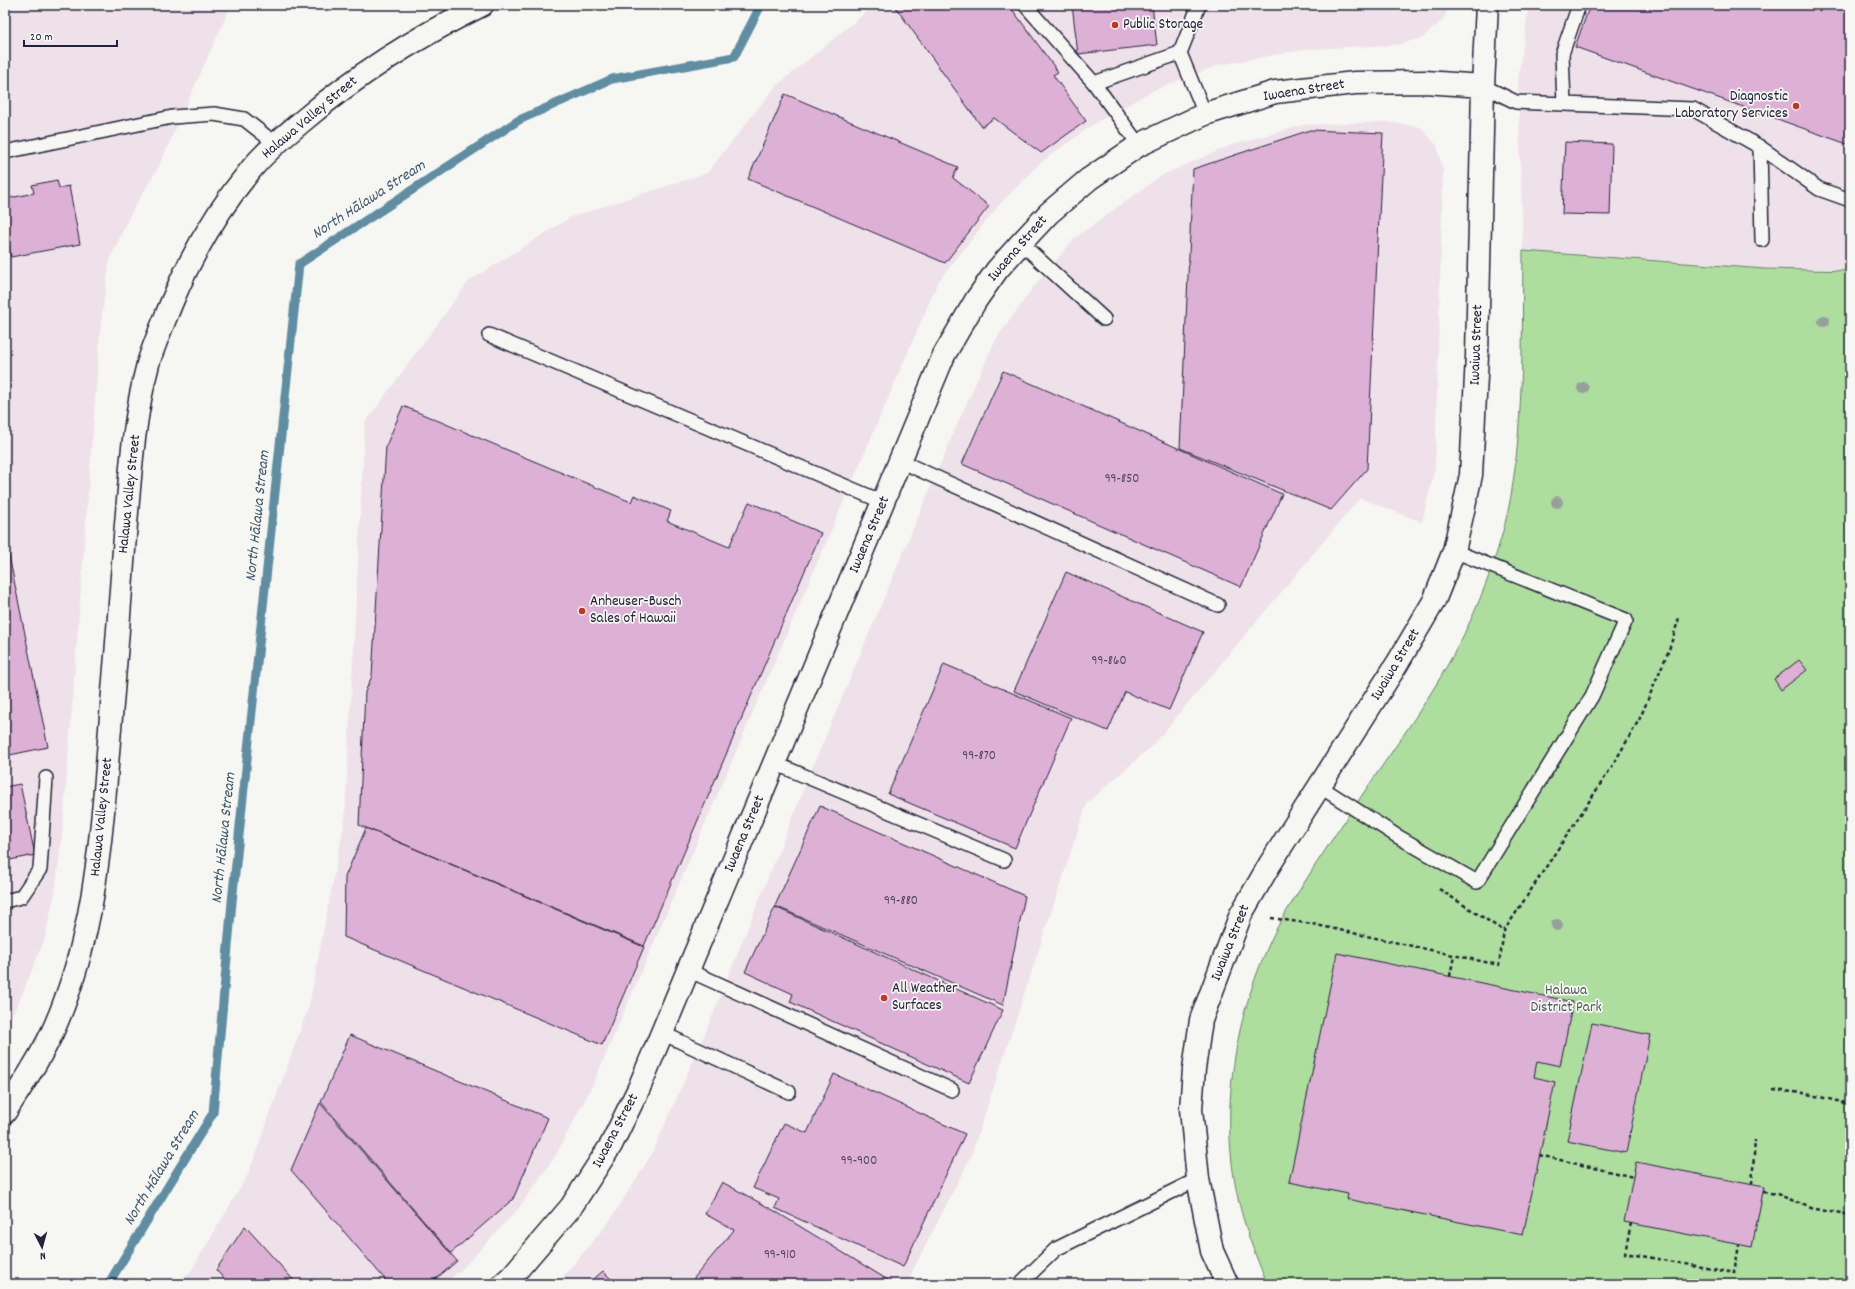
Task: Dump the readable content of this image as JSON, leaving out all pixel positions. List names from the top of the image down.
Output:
{
  "streets": {
    "street": ["Iwaena Street", "Halawa Valley Street", "Iwaiwa Street"]
  },
  "crossings": [
    ["Iwaena Street", "Iwaiwa Street"]
  ],
  "water": ["North Hālawa Stream"],
  "parks": ["Halawa District Park"],
  "places": [
    "Public Storage",
    "Diagnostic Laboratory Services",
    "Anheuser-Busch Sales of Hawaii",
    "All Weather Surfaces"
  ],
  "house_numbers": [
    "99-850",
    "99-860",
    "99-870",
    "99-880",
    "99-900",
    "99-910"
  ],
  "scale_bar": "20 m",
  "north": "bottom"
}
